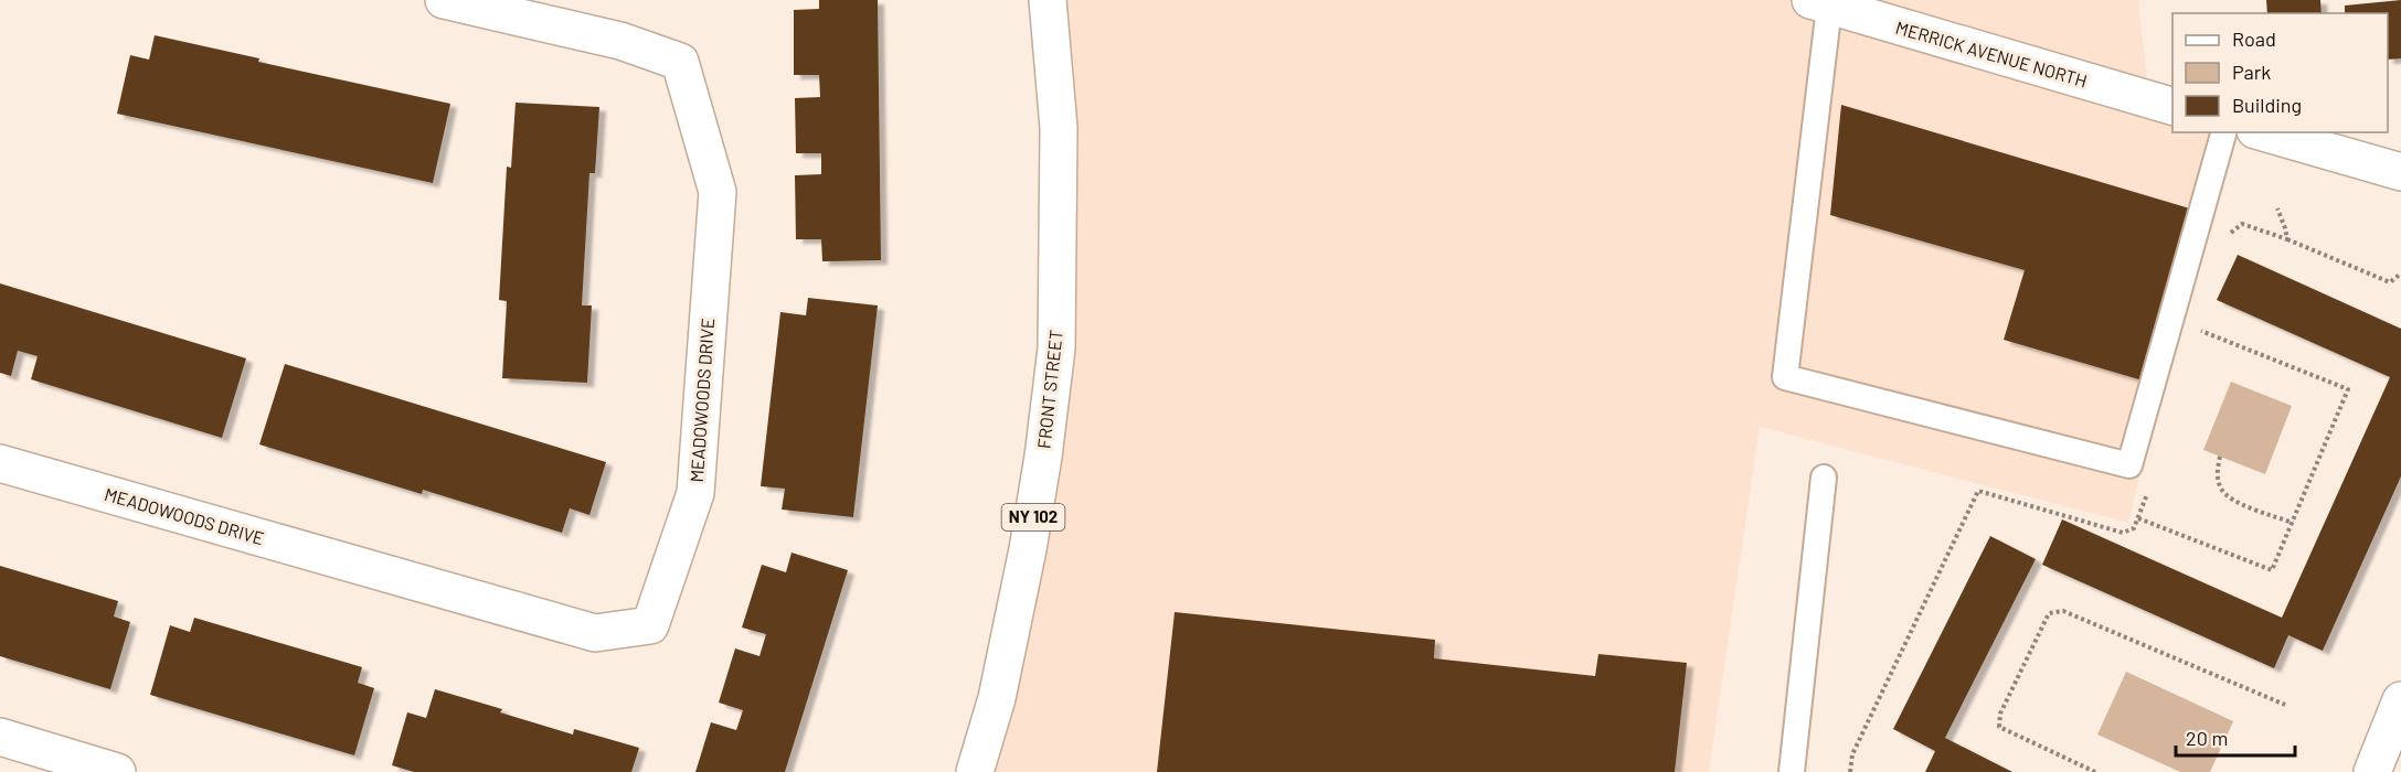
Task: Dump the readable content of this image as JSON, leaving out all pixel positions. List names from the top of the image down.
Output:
{
  "streets": {
    "street": [
      "MERRICK AVENUE NORTH",
      "FRONT STREET",
      "MEADOWOODS DRIVE",
      "NY 102"
    ]
  },
  "legend": ["Road", "Park", "Building"],
  "scale_bar": "20 m"
}
